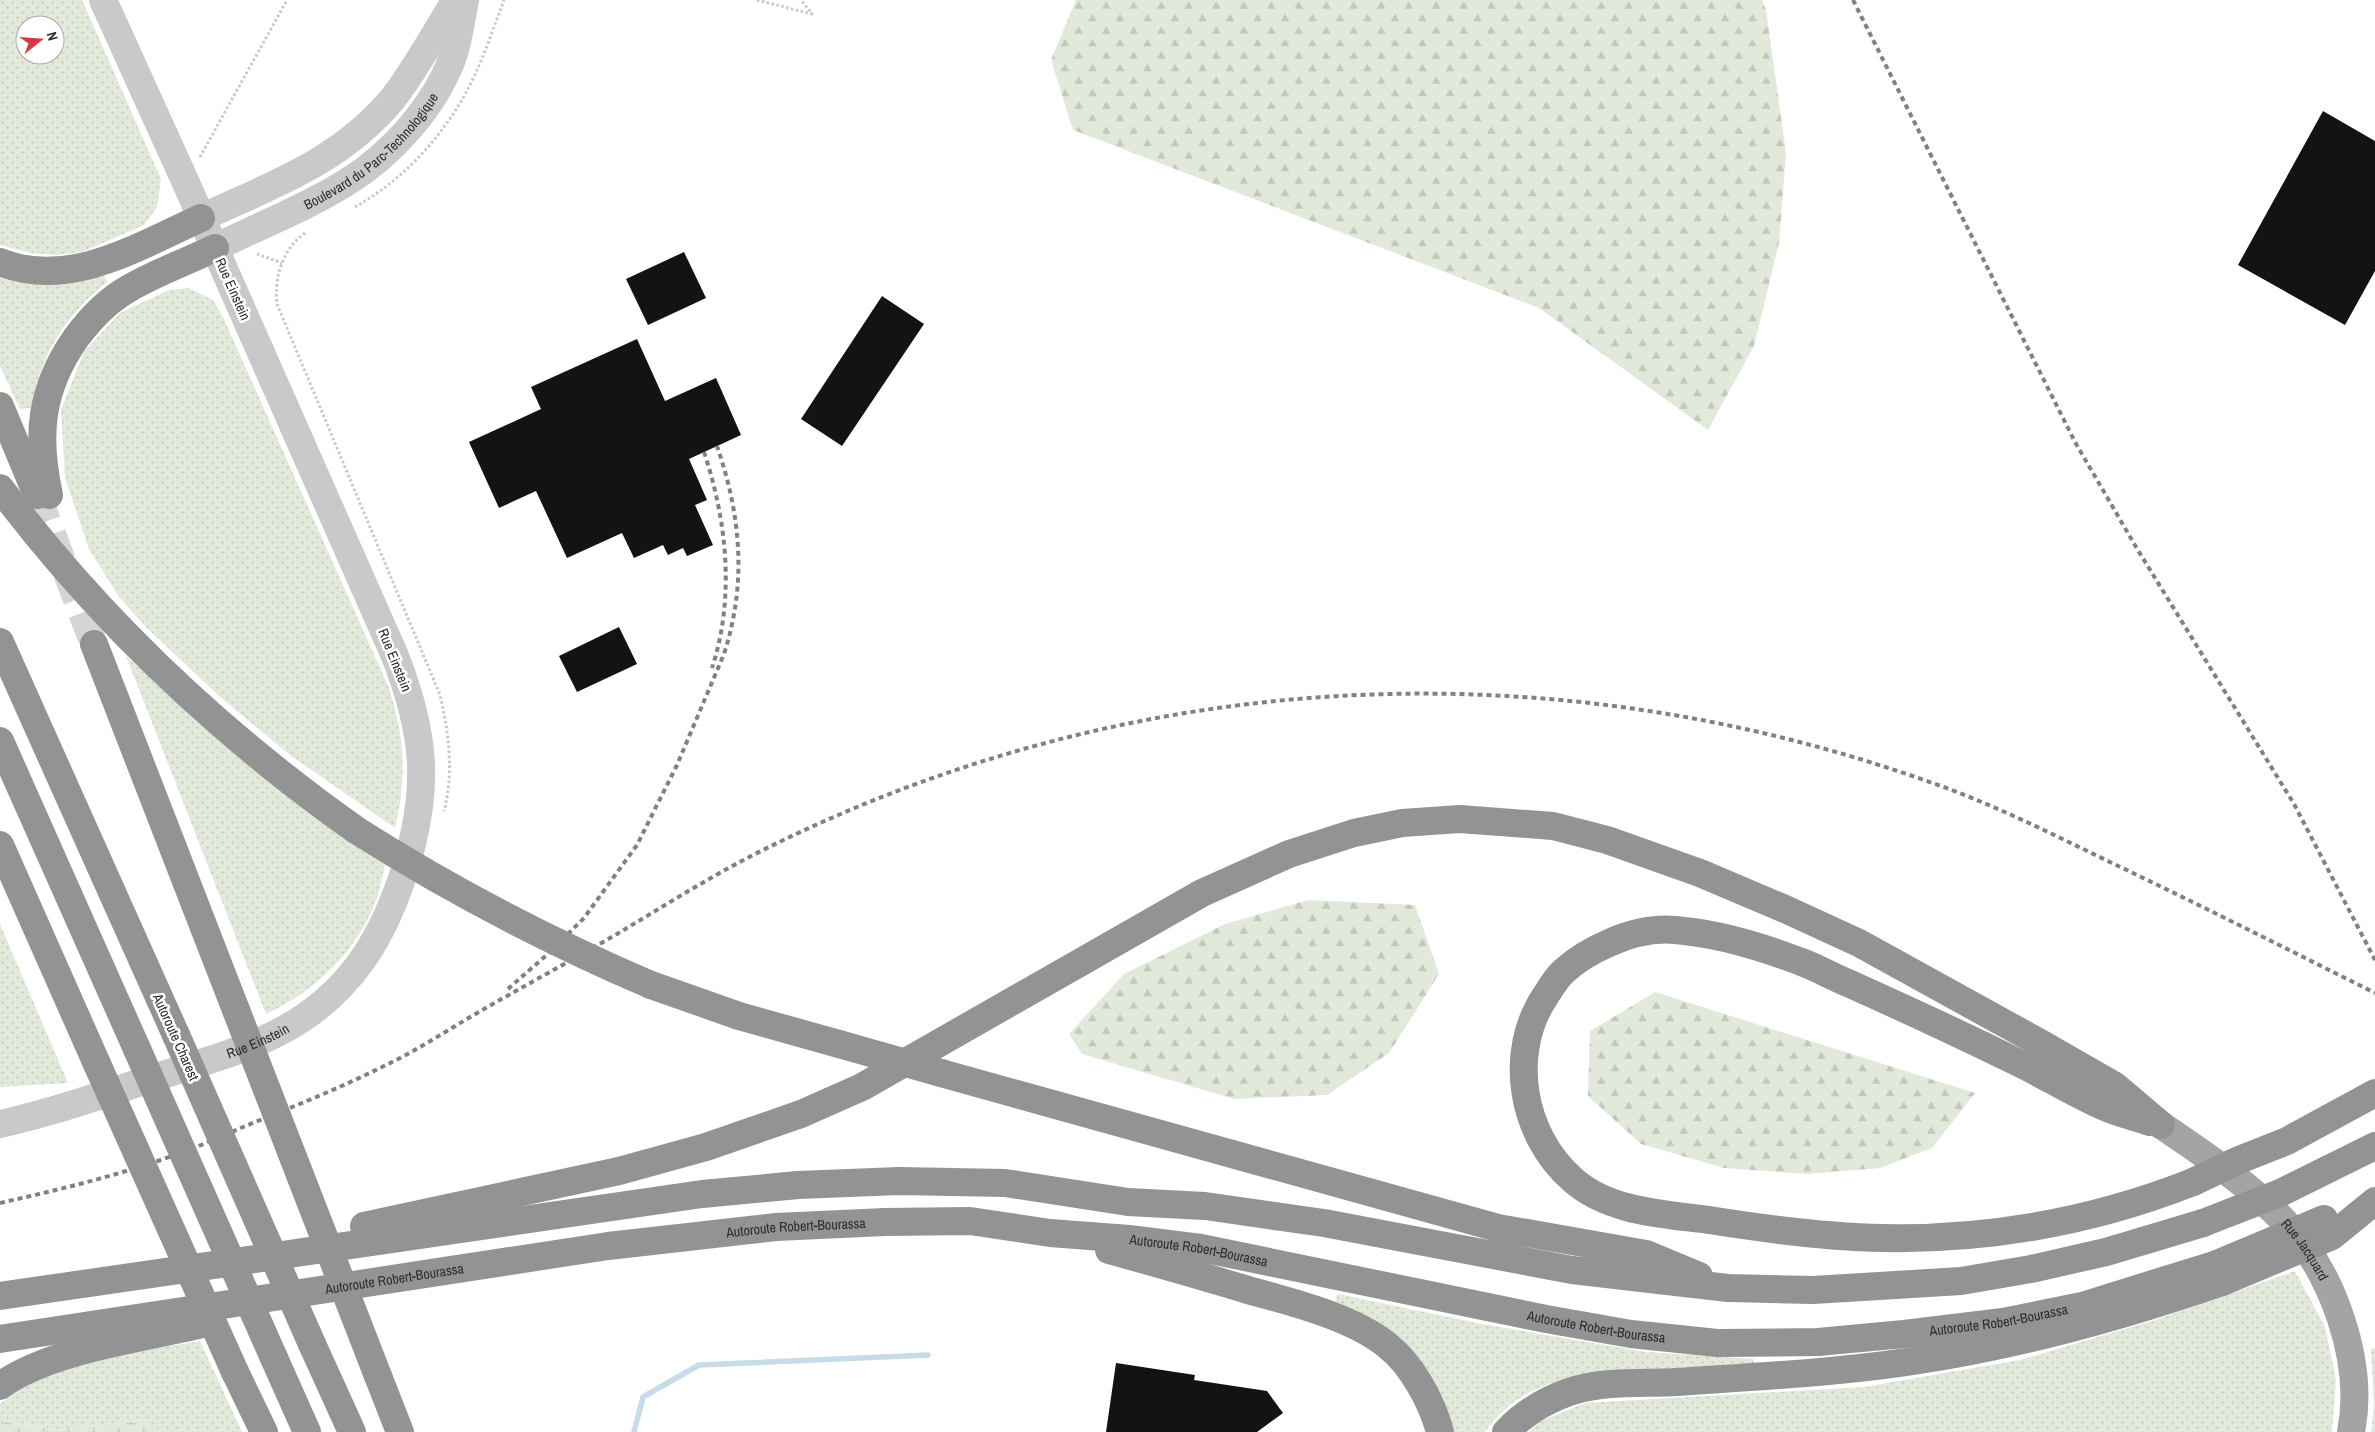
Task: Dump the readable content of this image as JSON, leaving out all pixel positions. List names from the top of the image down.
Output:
{
  "streets": {
    "highway": ["Autoroute Charest", "Autoroute Robert-Bourassa"],
    "main road": ["Rue Jacquard"],
    "street": ["Boulevard du Parc-Technologique", "Rue Einstein"]
  },
  "crossings": [
    ["Boulevard du Parc-Technologique", "Rue Einstein"]
  ],
  "north": "right"
}
